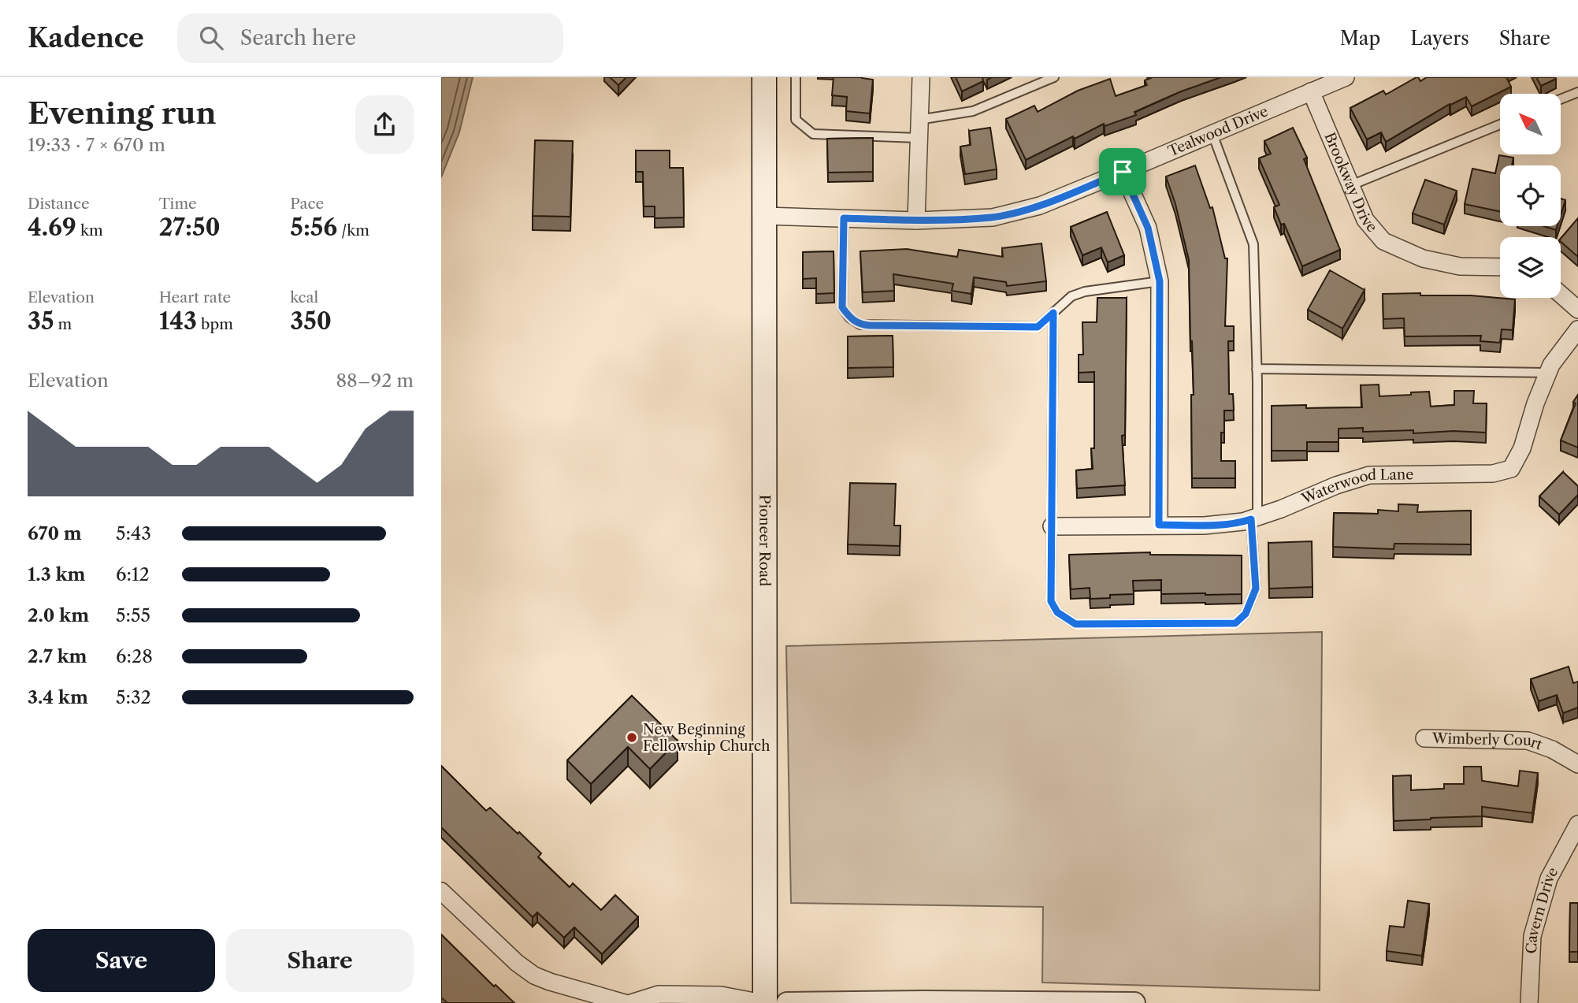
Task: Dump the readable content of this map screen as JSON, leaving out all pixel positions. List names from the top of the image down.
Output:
{
  "streets": {
    "main road": ["Pioneer Road"],
    "street": [
      "Tealwood Drive",
      "Brookway Drive",
      "Waterwood Lane",
      "Wimberly Court",
      "Cavern Drive"
    ]
  },
  "crossings": [
    ["Tealwood Drive", "Brookway Drive"],
    ["Tealwood Drive", "Pioneer Road"]
  ],
  "places": ["New Beginning Fellowship Church"],
  "north": "top left",
  "page": {
    "header": "Kadence",
    "search": "Search here",
    "nav": ["Map", "Layers", "Share"],
    "heading": ["Evening run", "19:33 · 7 × 670 m"],
    "stats": [
      ["Distance", "4.69 km"],
      ["Time", "27:50"],
      ["Pace", "5:56 /km"],
      ["Elevation", "35 m"],
      ["Heart rate", "143 bpm"],
      ["kcal", "350"]
    ],
    "chart": ["Elevation", "88–92 m"],
    "list": [
      {
        "name": "670 m",
        "note": "5:43"
      },
      {
        "name": "1.3 km",
        "note": "6:12"
      },
      {
        "name": "2.0 km",
        "note": "5:55"
      },
      {
        "name": "2.7 km",
        "note": "6:28"
      },
      {
        "name": "3.4 km",
        "note": "5:32"
      }
    ],
    "buttons": ["Save", "Share"]
  }
}
